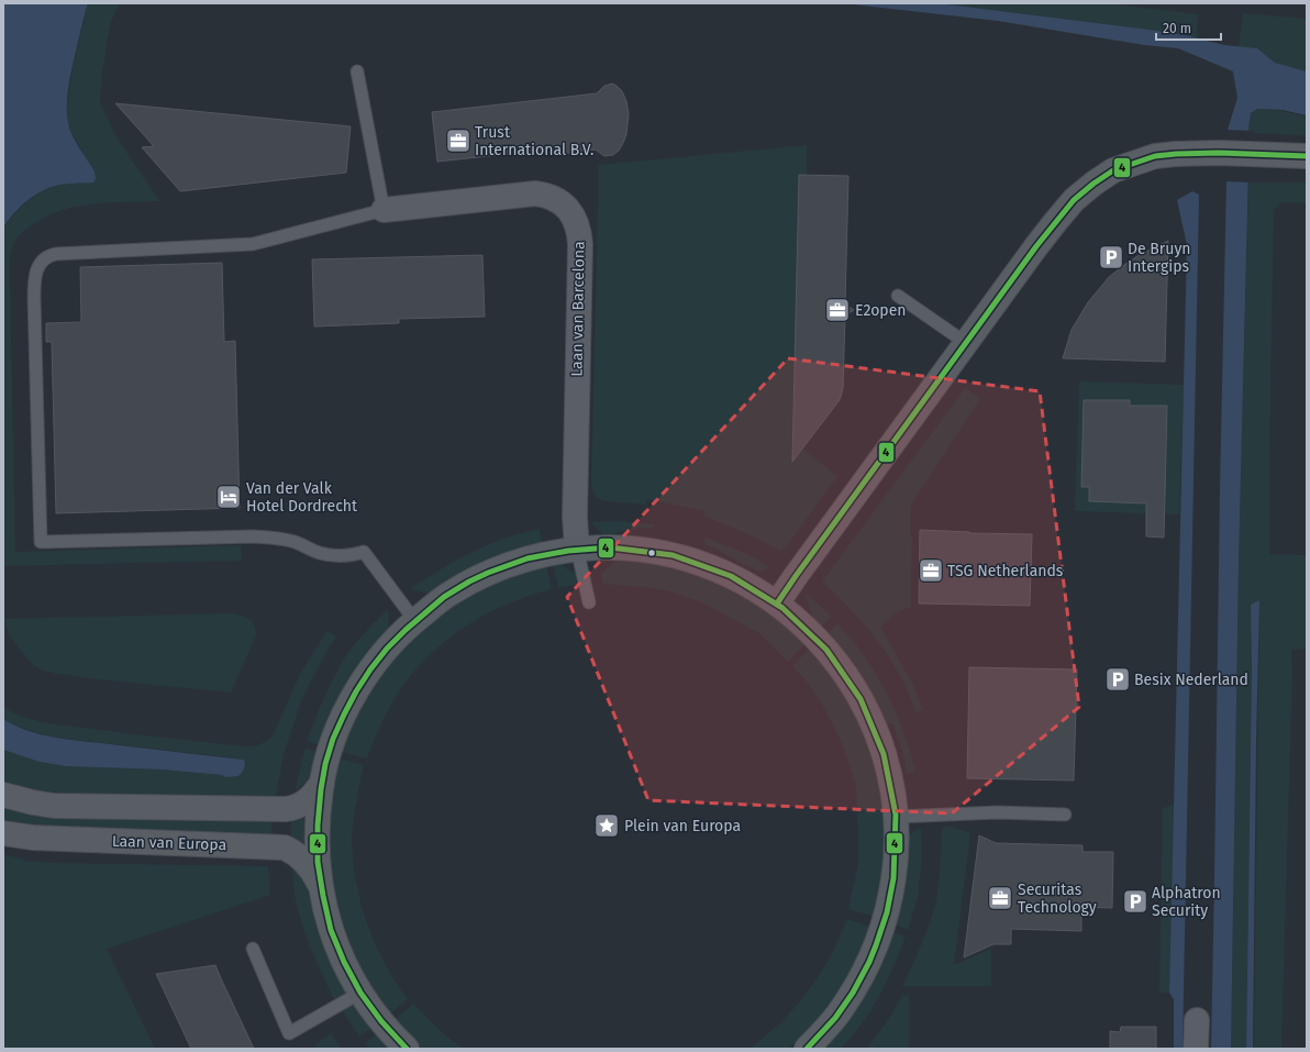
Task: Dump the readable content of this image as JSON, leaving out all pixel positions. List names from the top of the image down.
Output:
{
  "streets": {
    "street": ["Laan van Barcelona", "Laan van Europa"]
  },
  "crossings": [
    ["Laan van Barcelona", "Laan van Europa"]
  ],
  "places": {
    "office": [
      "Trust International B.V.",
      "E2open",
      "TSG Netherlands",
      "Securitas Technology"
    ],
    "parking": ["De Bruyn Intergips", "Besix Nederland", "Alphatron Security"],
    "hotel": ["Van der Valk Hotel Dordrecht"],
    "place": ["Plein van Europa"]
  },
  "lines": ["transit line 4"],
  "scale_bar": "20 m"
}
